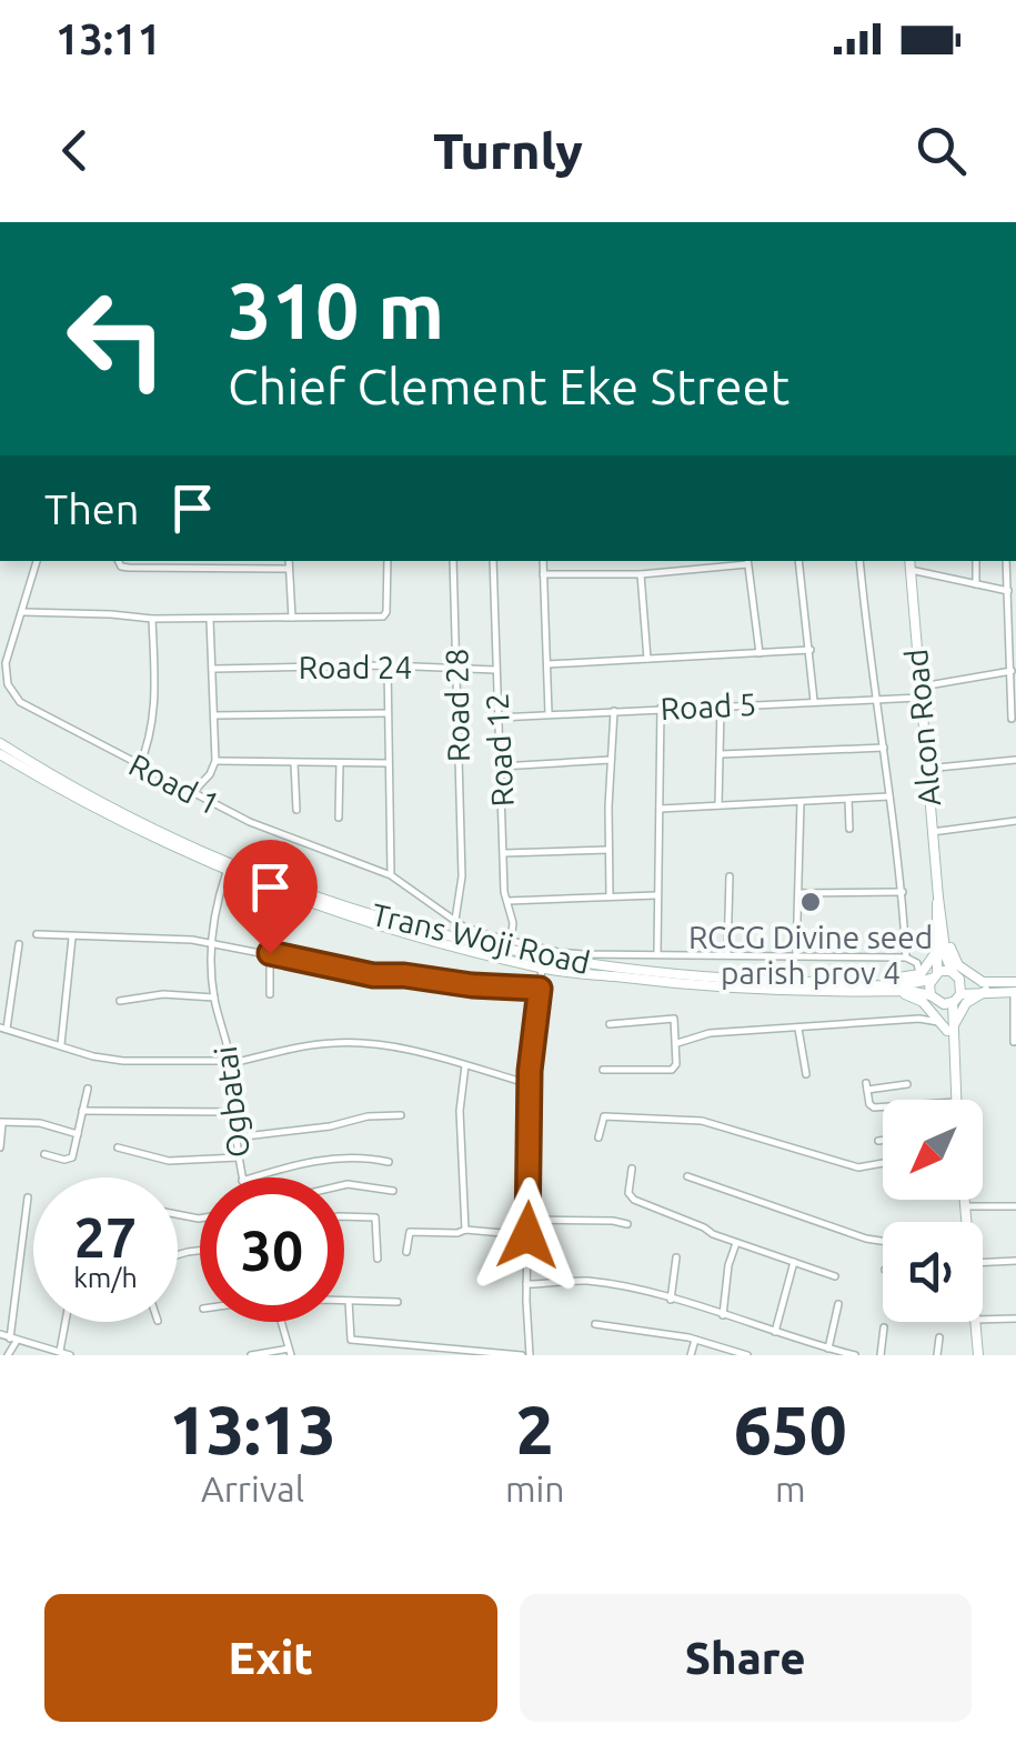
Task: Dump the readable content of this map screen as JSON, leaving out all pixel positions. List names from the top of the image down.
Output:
{
  "streets": {
    "main road": ["Alcon Road", "Trans Woji Road"],
    "street": [
      "Road 24",
      "Road 28",
      "Road 5",
      "Road 12",
      "Road 1",
      "Ogbatai"
    ]
  },
  "crossings": [
    ["Road 24", "Road 28"],
    ["Road 24", "Road 12"],
    ["Road 28", "Road 1"],
    ["Road 5", "Alcon Road"],
    ["Road 5", "Road 12"],
    ["Road 12", "Road 1"],
    ["Trans Woji Road", "Ogbatai"]
  ],
  "places": ["RCCG Divine seed parish prov 4"],
  "north": "bottom left",
  "page": {
    "status": "13:11",
    "header": "Turnly",
    "turn": ["310 m", "Chief Clement Eke Street"],
    "then": "Then",
    "speed": "27 km/h",
    "limit": "30",
    "eta": [
      "13:13",
      "Arrival",
      "2",
      "min",
      "650",
      "m"
    ],
    "buttons": ["Exit", "Share"]
  }
}
